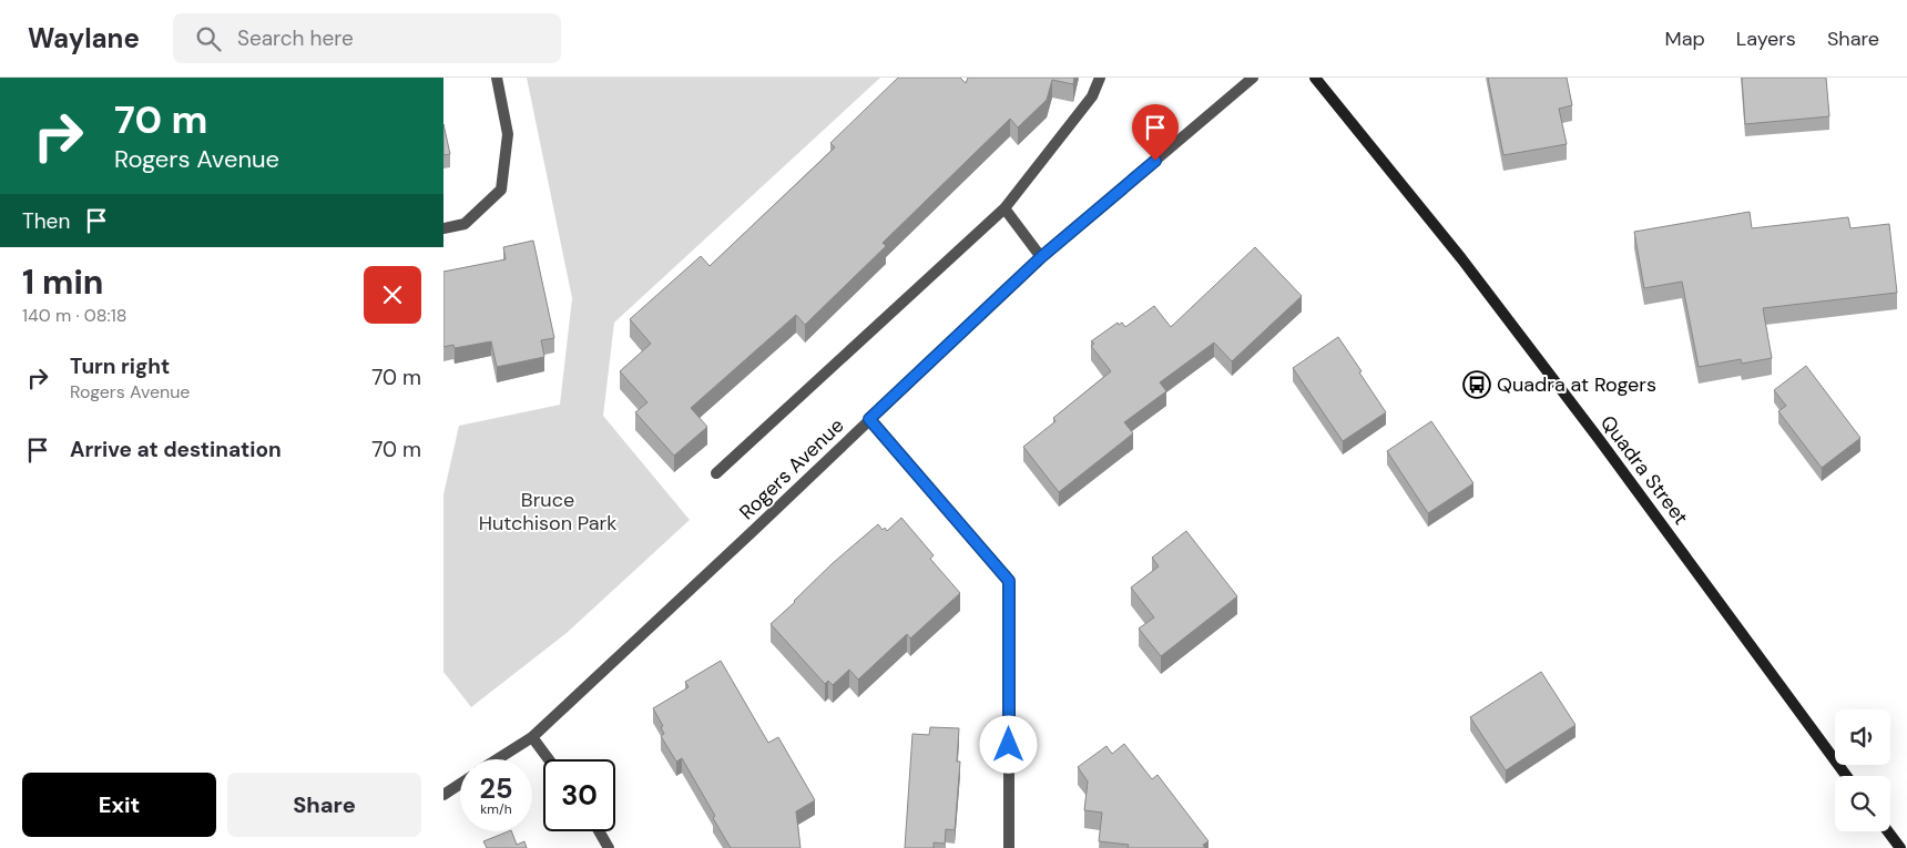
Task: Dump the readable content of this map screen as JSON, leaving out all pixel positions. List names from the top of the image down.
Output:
{
  "streets": {
    "main road": ["Quadra Street"],
    "street": ["Rogers Avenue"]
  },
  "parks": ["Bruce Hutchison Park"],
  "places": {
    "bus stop": ["Quadra at Rogers"]
  },
  "page": {
    "header": "Waylane",
    "search": "Search here",
    "nav": ["Map", "Layers", "Share"],
    "turn": ["70 m", "Rogers Avenue"],
    "then": "Then",
    "heading": ["1 min", "140 m · 08:18"],
    "list": [
      {
        "name": "Turn right",
        "note": "Rogers Avenue",
        "value": "70 m"
      },
      {
        "name": "Arrive at destination",
        "value": "70 m"
      }
    ],
    "speed": "25 km/h",
    "limit": "30",
    "buttons": ["Exit", "Share"]
  }
}
